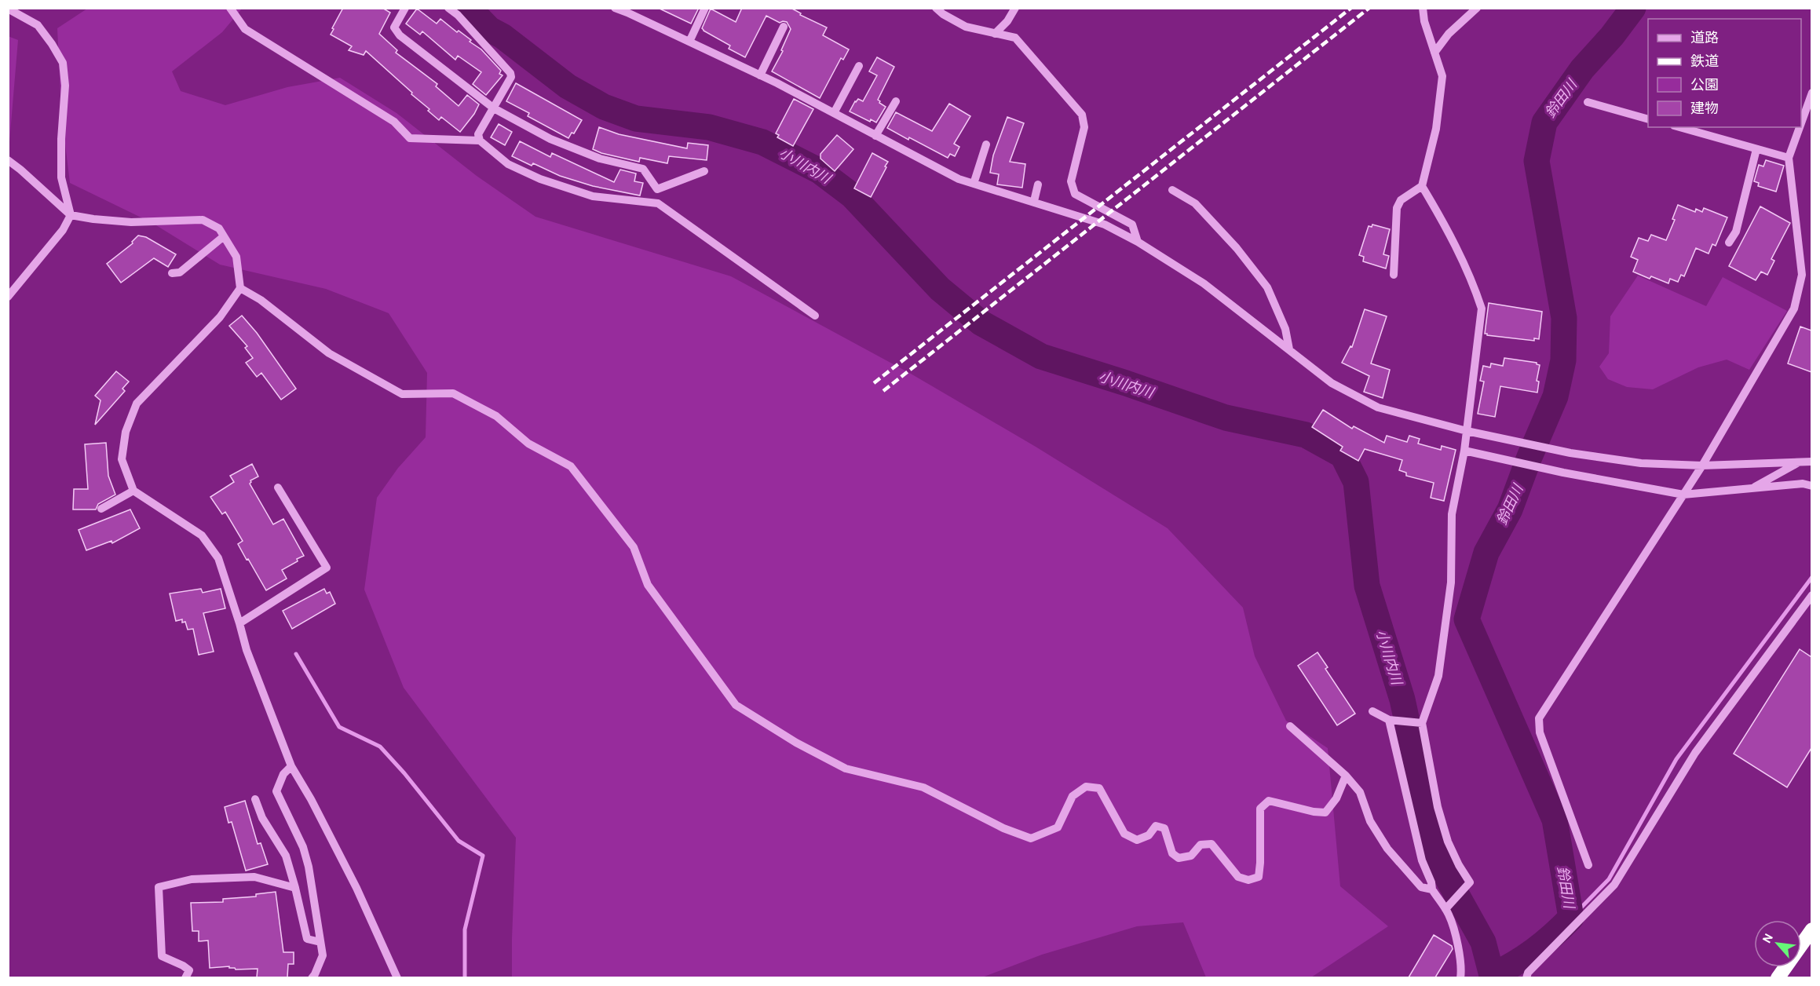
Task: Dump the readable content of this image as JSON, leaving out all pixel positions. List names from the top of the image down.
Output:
{
  "water": ["鈴田川", "小川内川"],
  "legend": [
    "道路",
    "鉄道",
    "公園",
    "建物"
  ],
  "north": "top left"
}
